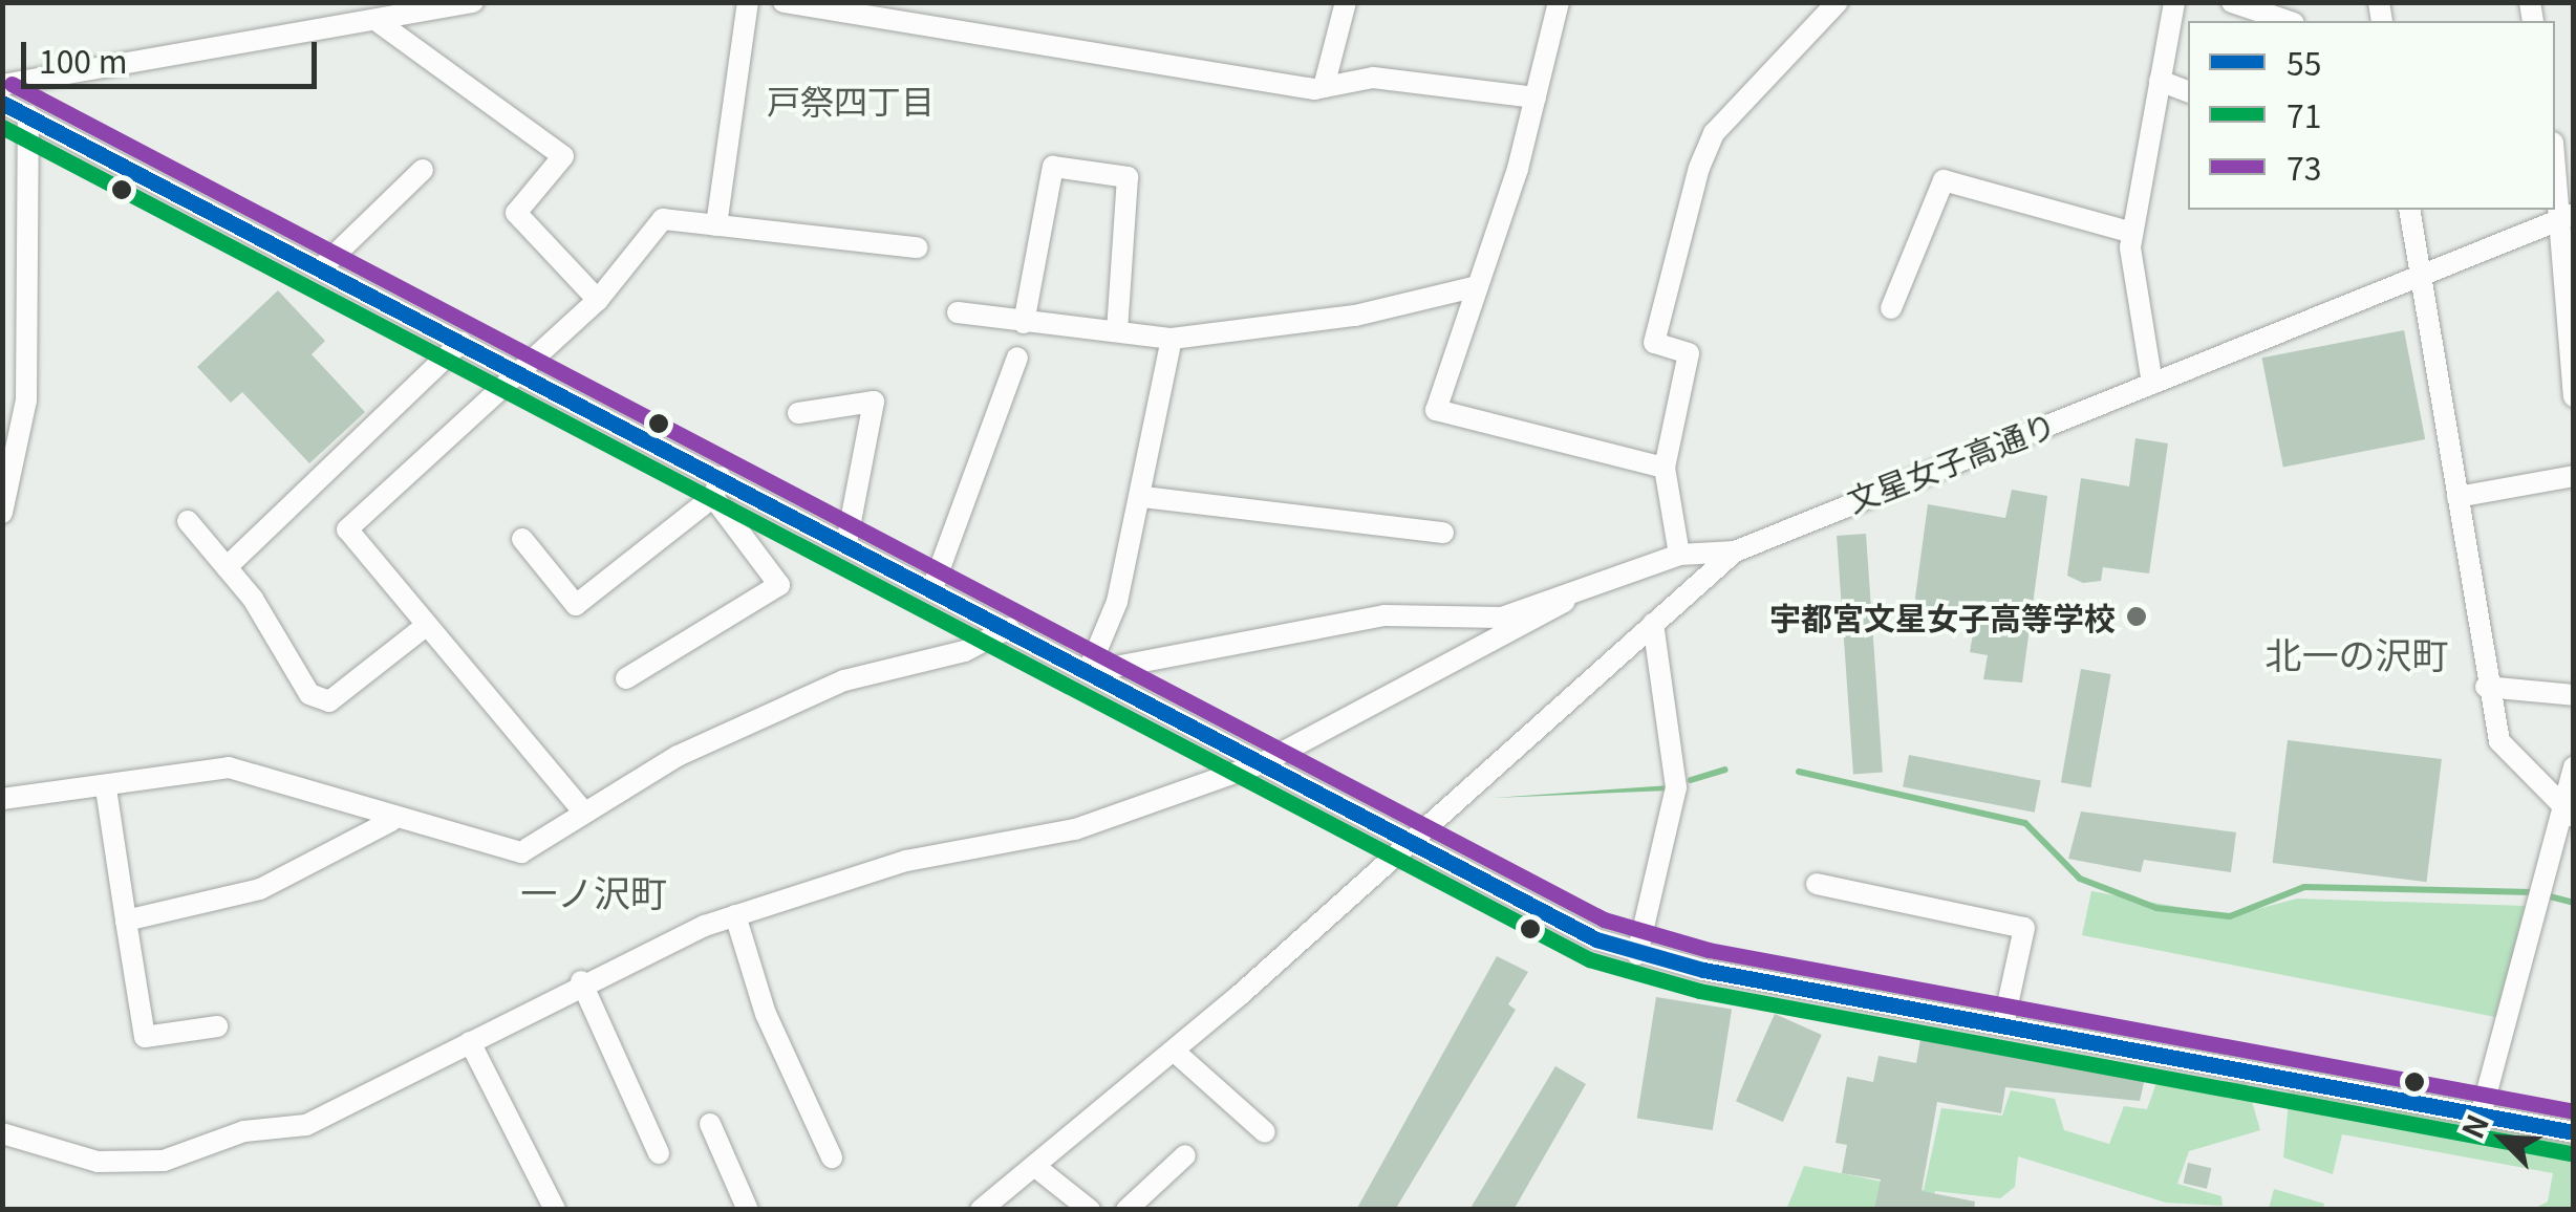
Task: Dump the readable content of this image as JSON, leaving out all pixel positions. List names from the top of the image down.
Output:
{
  "streets": {
    "street": ["文星女子高通り"]
  },
  "districts": ["戸祭四丁目", "北一の沢町", "一ノ沢町"],
  "places": ["宇都宮文星女子高等学校"],
  "lines": ["transit line 73", "transit line 55", "transit line 71"],
  "legend": ["55", "71", "73"],
  "scale_bar": "100 m",
  "north": "top left"
}
